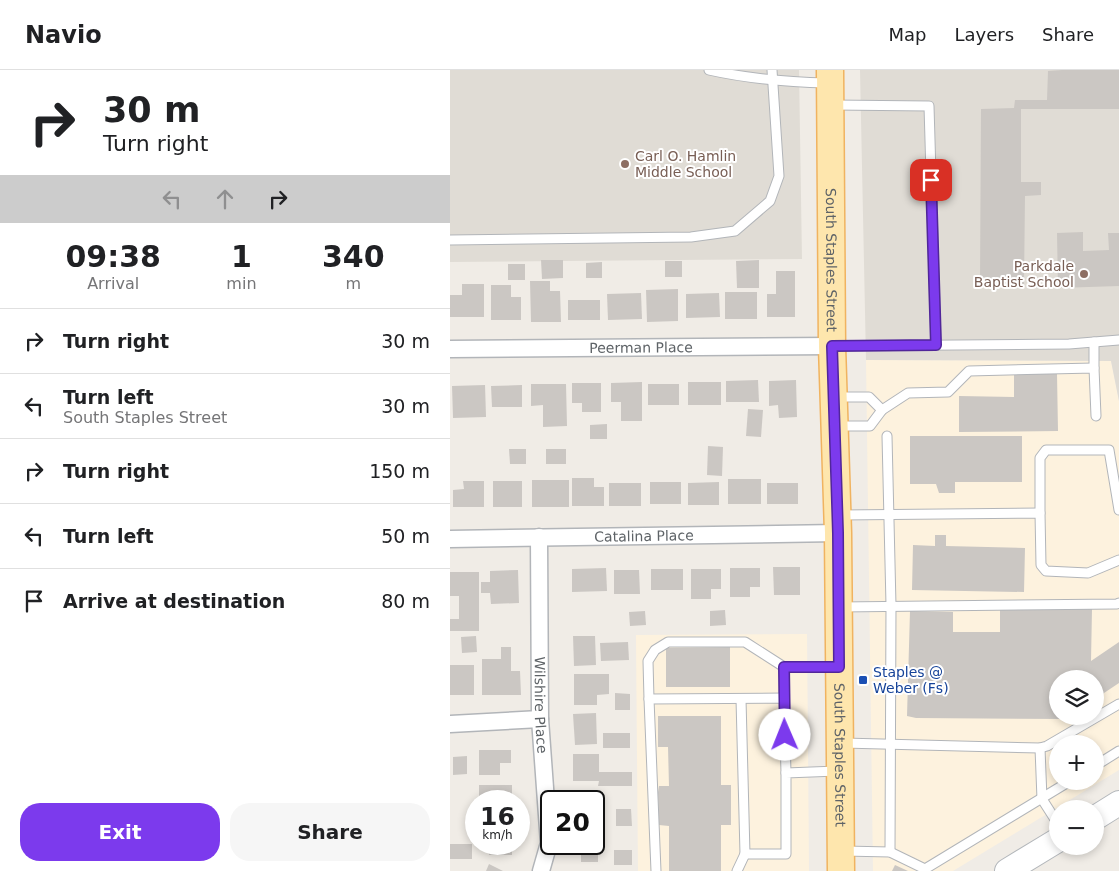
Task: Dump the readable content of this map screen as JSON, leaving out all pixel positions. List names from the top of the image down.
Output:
{
  "streets": {
    "main road": ["South Staples Street"],
    "street": ["Peerman Place", "Catalina Place", "Wilshire Place"]
  },
  "crossings": [
    ["South Staples Street", "Peerman Place"],
    ["South Staples Street", "Catalina Place"],
    ["Catalina Place", "Wilshire Place"]
  ],
  "places": {
    "other": ["Carl O. Hamlin Middle School", "Parkdale Baptist School"],
    "transit": ["Staples @ Weber (Fs)"]
  },
  "page": {
    "header": "Navio",
    "nav": ["Map", "Layers", "Share"],
    "turn": ["30 m", "Turn right"],
    "eta": [
      "09:38",
      "Arrival",
      "1",
      "min",
      "340",
      "m"
    ],
    "list": [
      {
        "name": "Turn right",
        "value": "30 m"
      },
      {
        "name": "Turn left",
        "note": "South Staples Street",
        "value": "30 m"
      },
      {
        "name": "Turn right",
        "value": "150 m"
      },
      {
        "name": "Turn left",
        "value": "50 m"
      },
      {
        "name": "Arrive at destination",
        "value": "80 m"
      }
    ],
    "map_buttons": ["+", "−"],
    "speed": "16 km/h",
    "limit": "20",
    "buttons": ["Exit", "Share"]
  }
}
